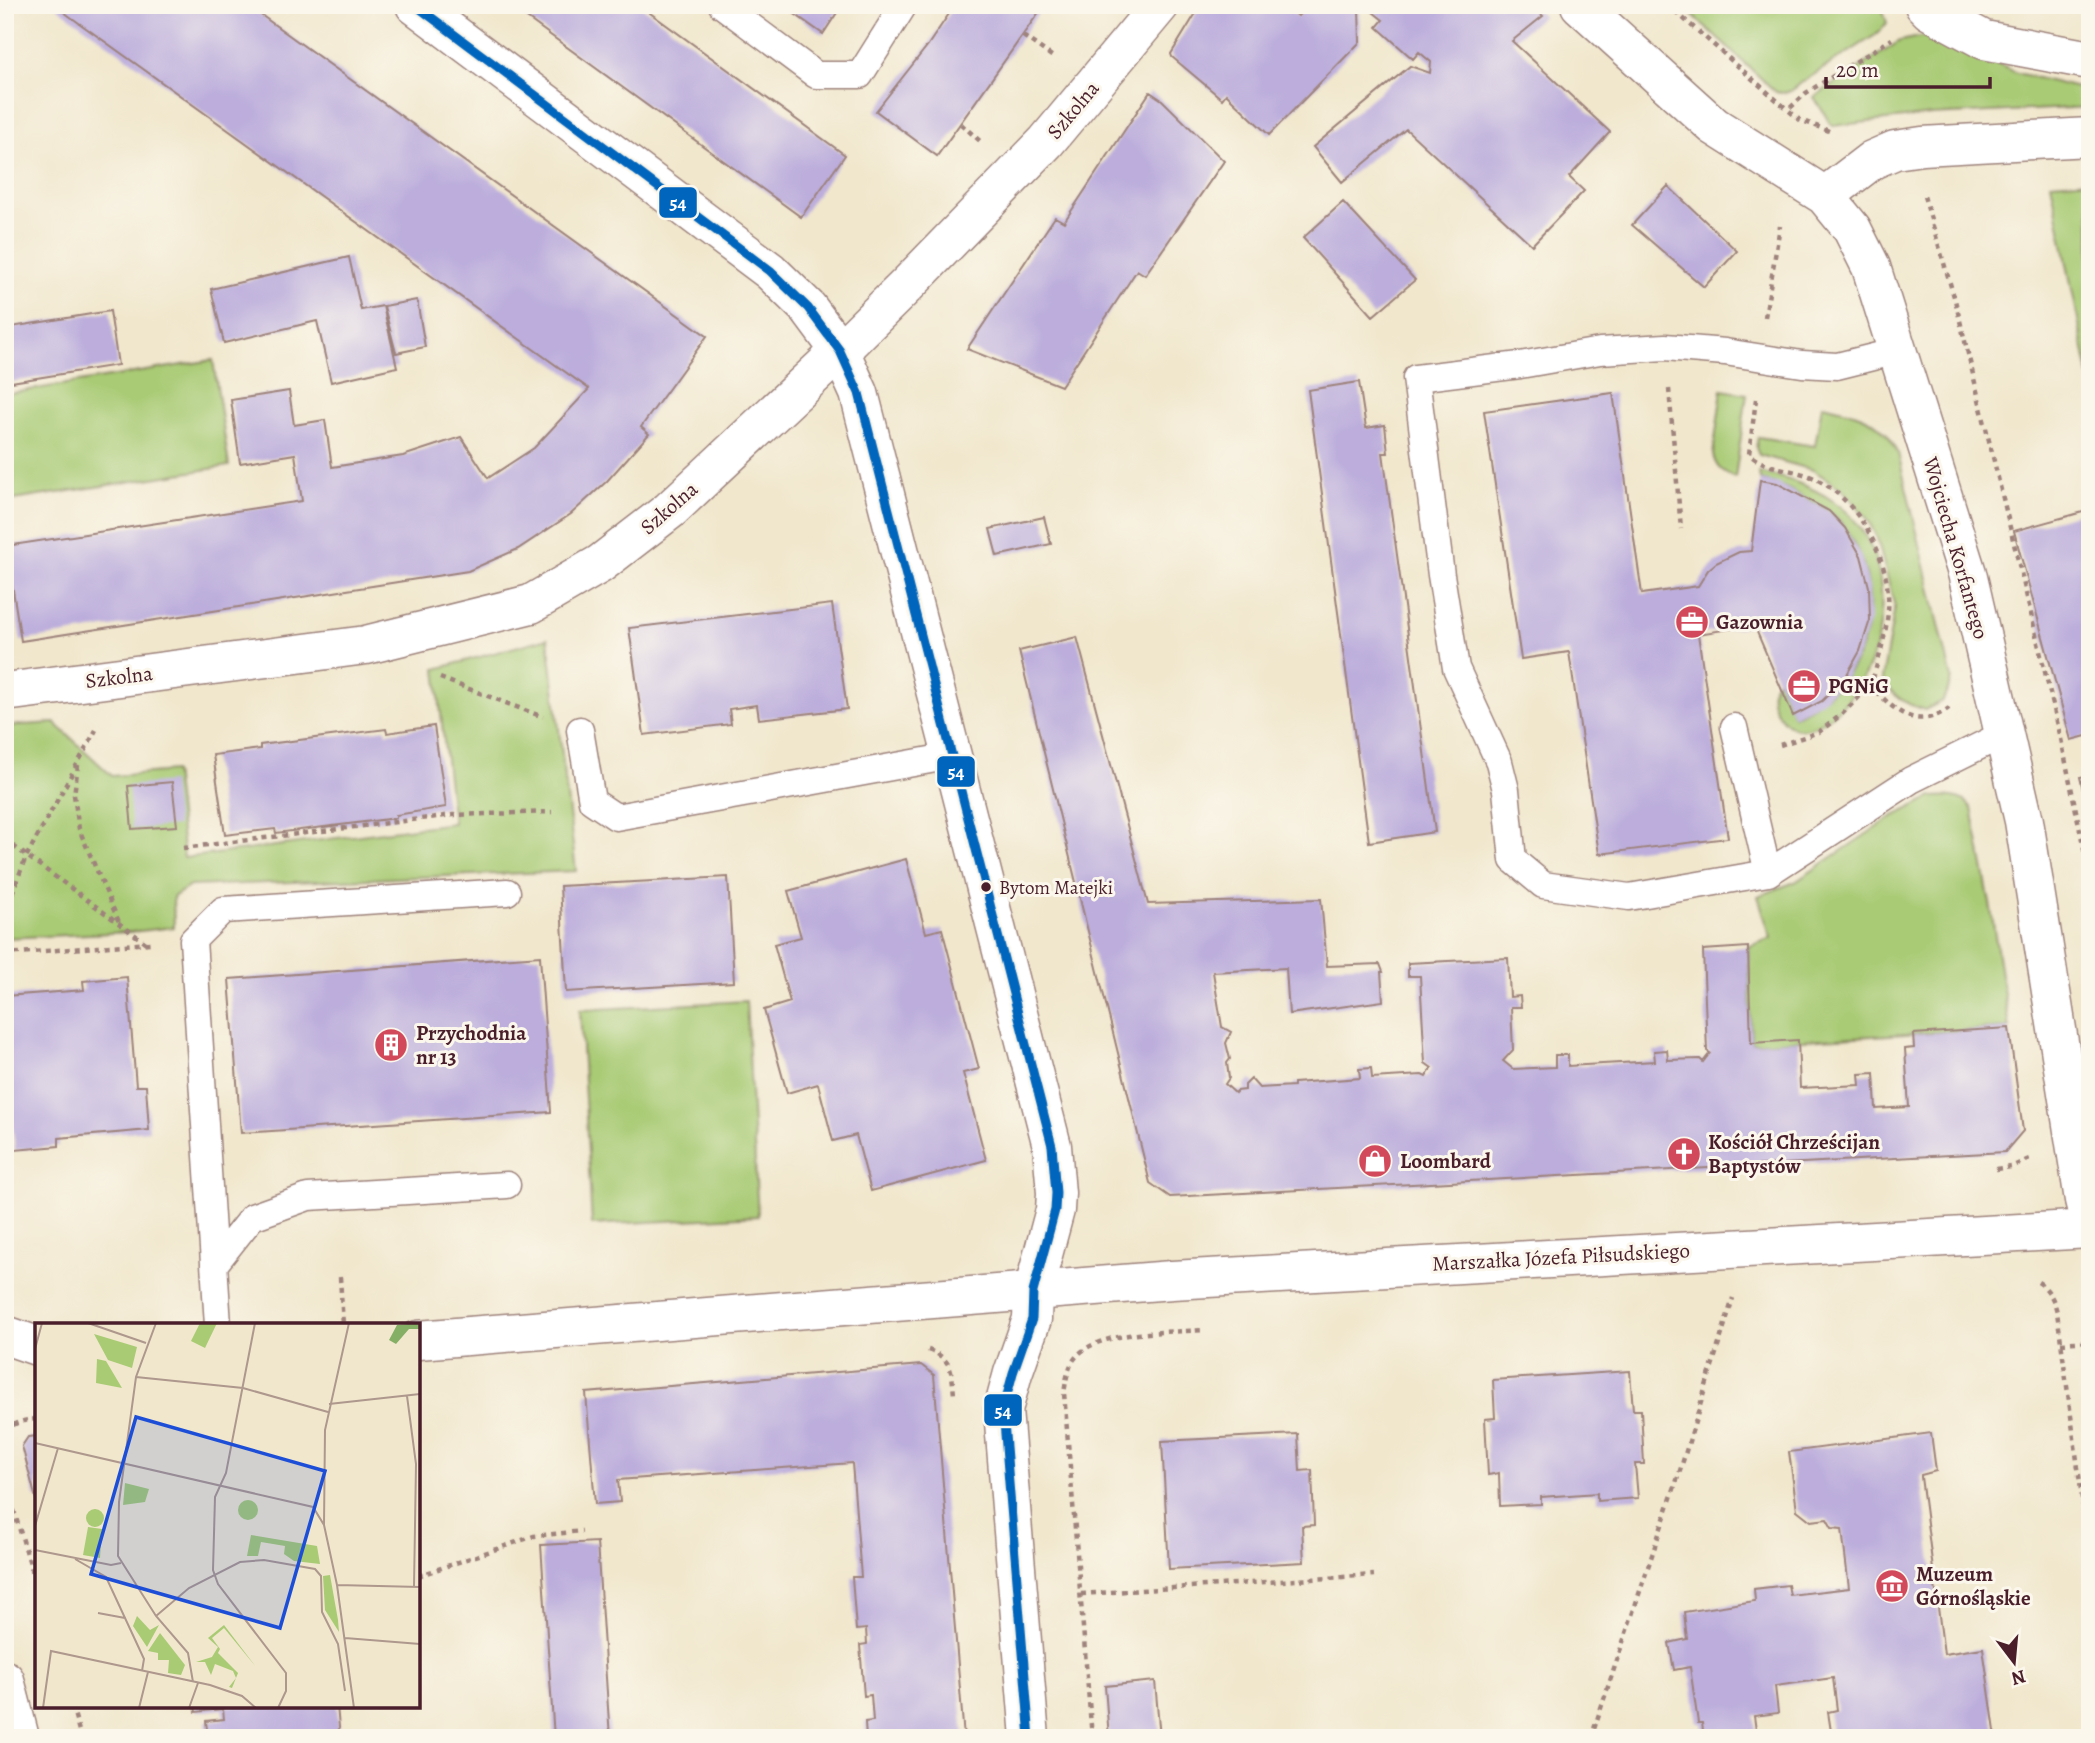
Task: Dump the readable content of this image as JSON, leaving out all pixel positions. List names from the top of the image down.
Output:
{
  "streets": {
    "street": ["Szkolna", "Wojciecha Korfantego", "Marszałka Józefa Piłsudskiego"]
  },
  "crossings": [
    ["Wojciecha Korfantego", "Marszałka Józefa Piłsudskiego"]
  ],
  "places": {
    "office": ["Gazownia", "PGNiG"],
    "other": ["Bytom Matejki"],
    "building": ["Przychodnia nr 13"],
    "church": ["Kościół Chrześcijan Baptystów"],
    "shop": ["Loombard"],
    "museum": ["Muzeum Górnośląskie"]
  },
  "lines": ["transit line 54"],
  "scale_bar": "20 m",
  "north": "bottom"
}
